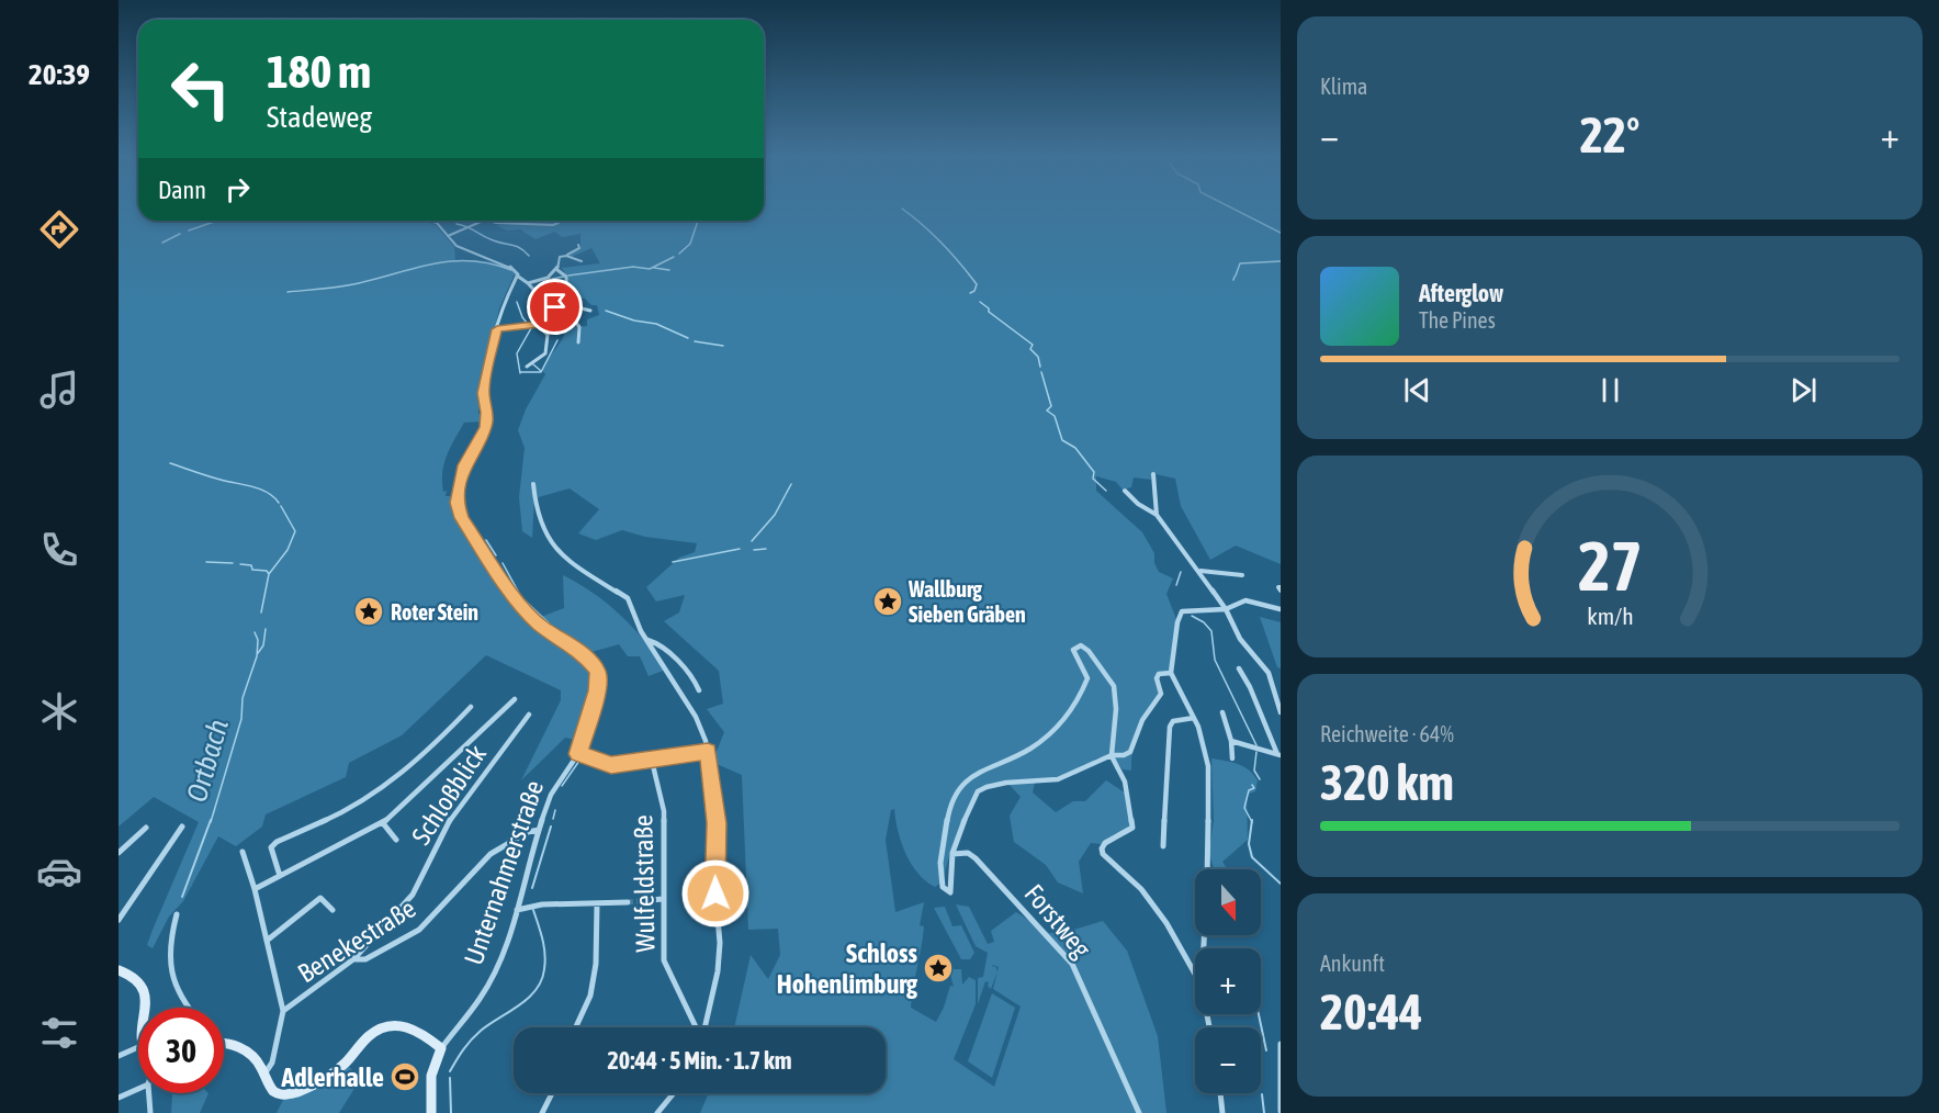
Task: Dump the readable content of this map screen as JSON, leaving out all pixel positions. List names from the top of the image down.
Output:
{
  "streets": {
    "street": [
      "Schloßblick",
      "Unternahmerstraße",
      "Wulfeldstraße",
      "Forstweg",
      "Benekestraße"
    ]
  },
  "crossings": [
    ["Schloßblick", "Benekestraße"],
    ["Unternahmerstraße", "Benekestraße"]
  ],
  "water": ["Ortbach"],
  "places": {
    "place": ["Wallburg Sieben Gräben", "Roter Stein", "Schloss Hohenlimburg"],
    "sports": ["Adlerhalle"]
  },
  "north": "bottom",
  "page": {
    "tabs": "20:39",
    "tile": [
      "Klima",
      ["Reichweite · 64%", "320 km"],
      ["Ankunft", "20:44"]
    ],
    "turn": ["180 m", "Stadeweg"],
    "heat": ["−", "22°", "+"],
    "then": "Dann",
    "song": ["Afterglow", "The Pines"],
    "map_buttons": ["+", "−"],
    "limit": "30",
    "trip": "20:44 · 5 Min. · 1.7 km",
    "gauge": ["27", "km/h"]
  }
}
